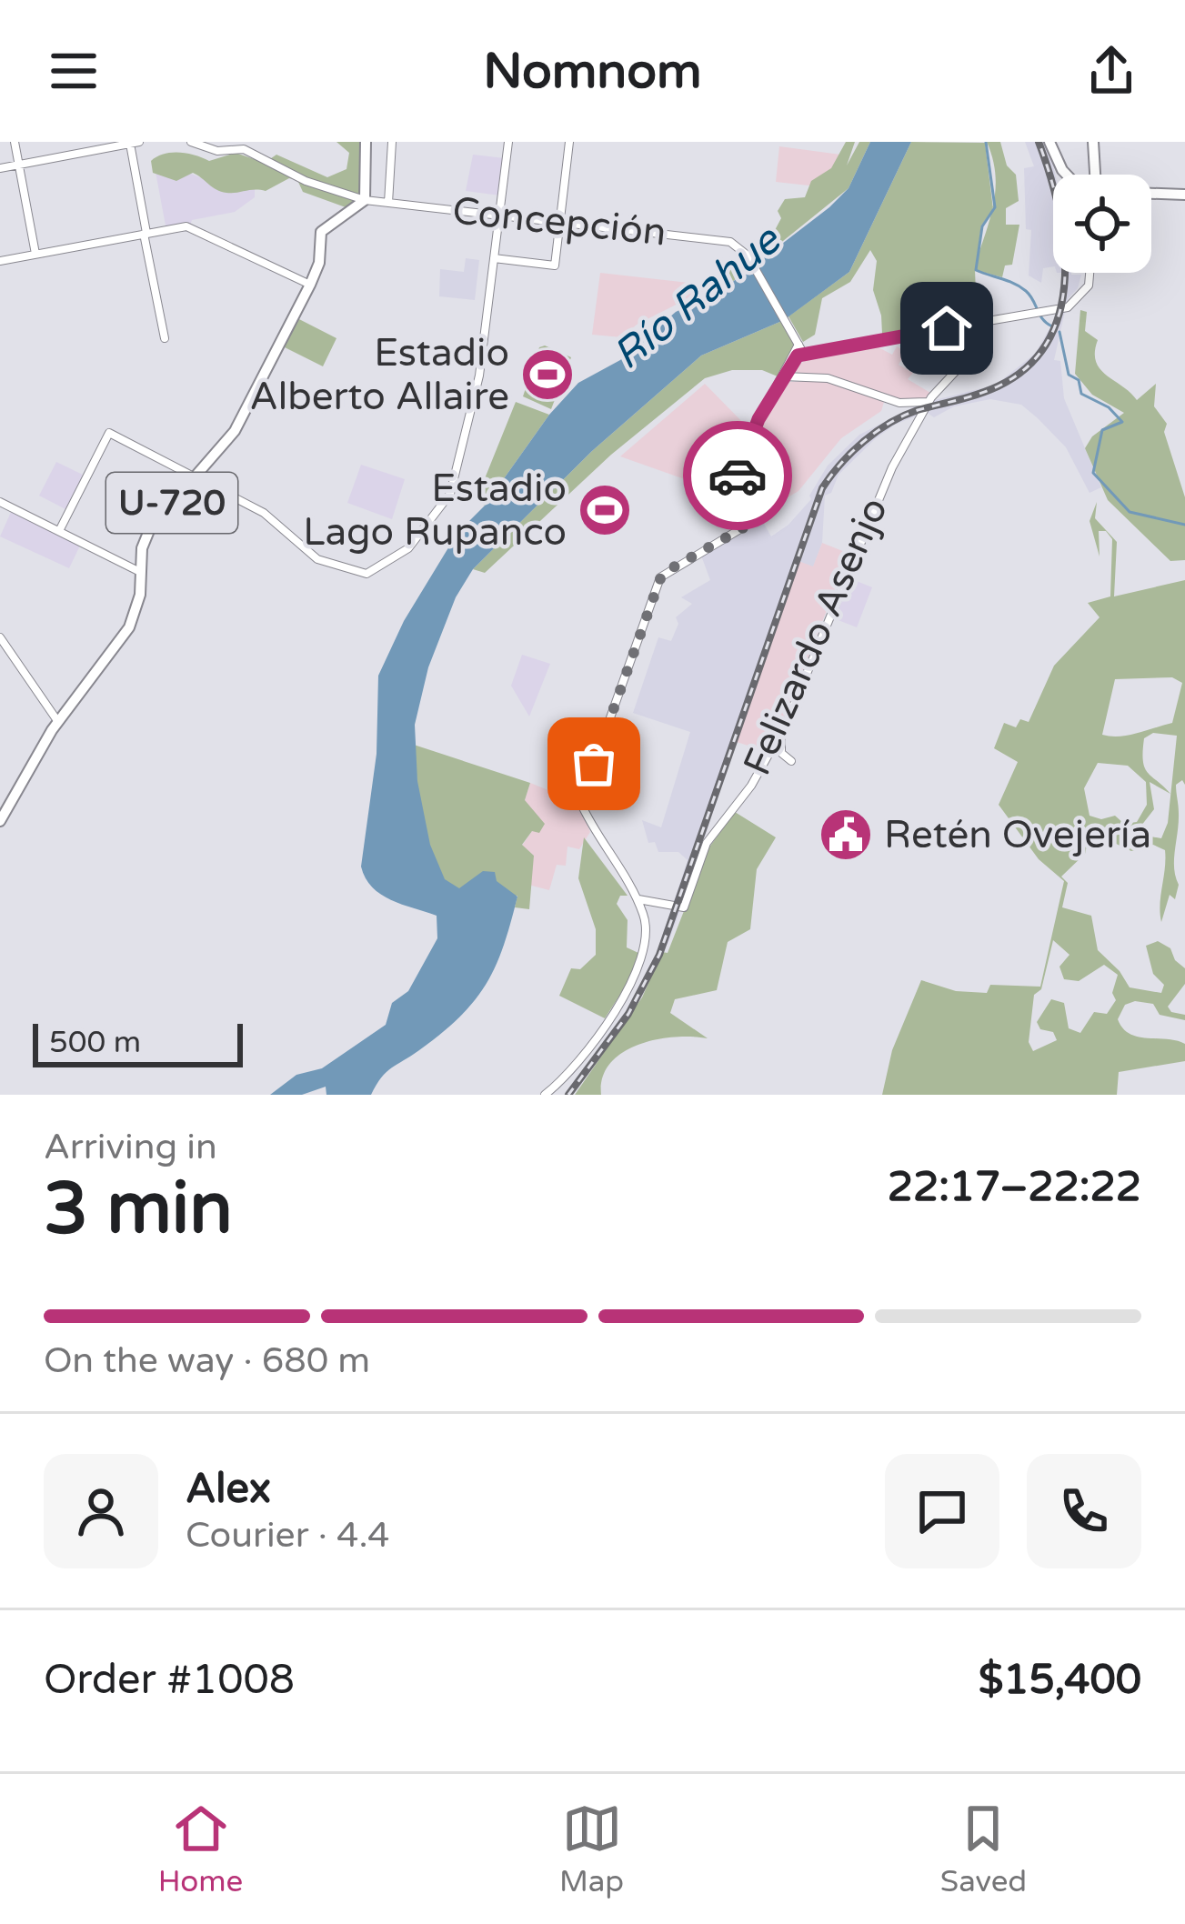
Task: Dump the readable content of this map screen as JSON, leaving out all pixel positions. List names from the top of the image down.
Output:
{
  "streets": {
    "main road": ["U-720"],
    "street": ["Concepción", "Felizardo Asenjo"]
  },
  "crossings": [
    ["Concepción", "U-720"]
  ],
  "water": ["Río Rahue"],
  "places": {
    "sports": ["Estadio Alberto Allaire", "Estadio Lago Rupanco"],
    "public building": ["Retén Ovejería"]
  },
  "scale_bar": "500 m",
  "page": {
    "header": "Nomnom",
    "scale": "500 m",
    "heading": ["3 min", "Arriving in", "22:17–22:22"],
    "panel": [
      "Alex",
      "Courier · 4.4",
      "Order #1008",
      "$15,400"
    ],
    "bar": "On the way · 680 m",
    "tabs": ["Home", "Map", "Saved"]
  }
}
